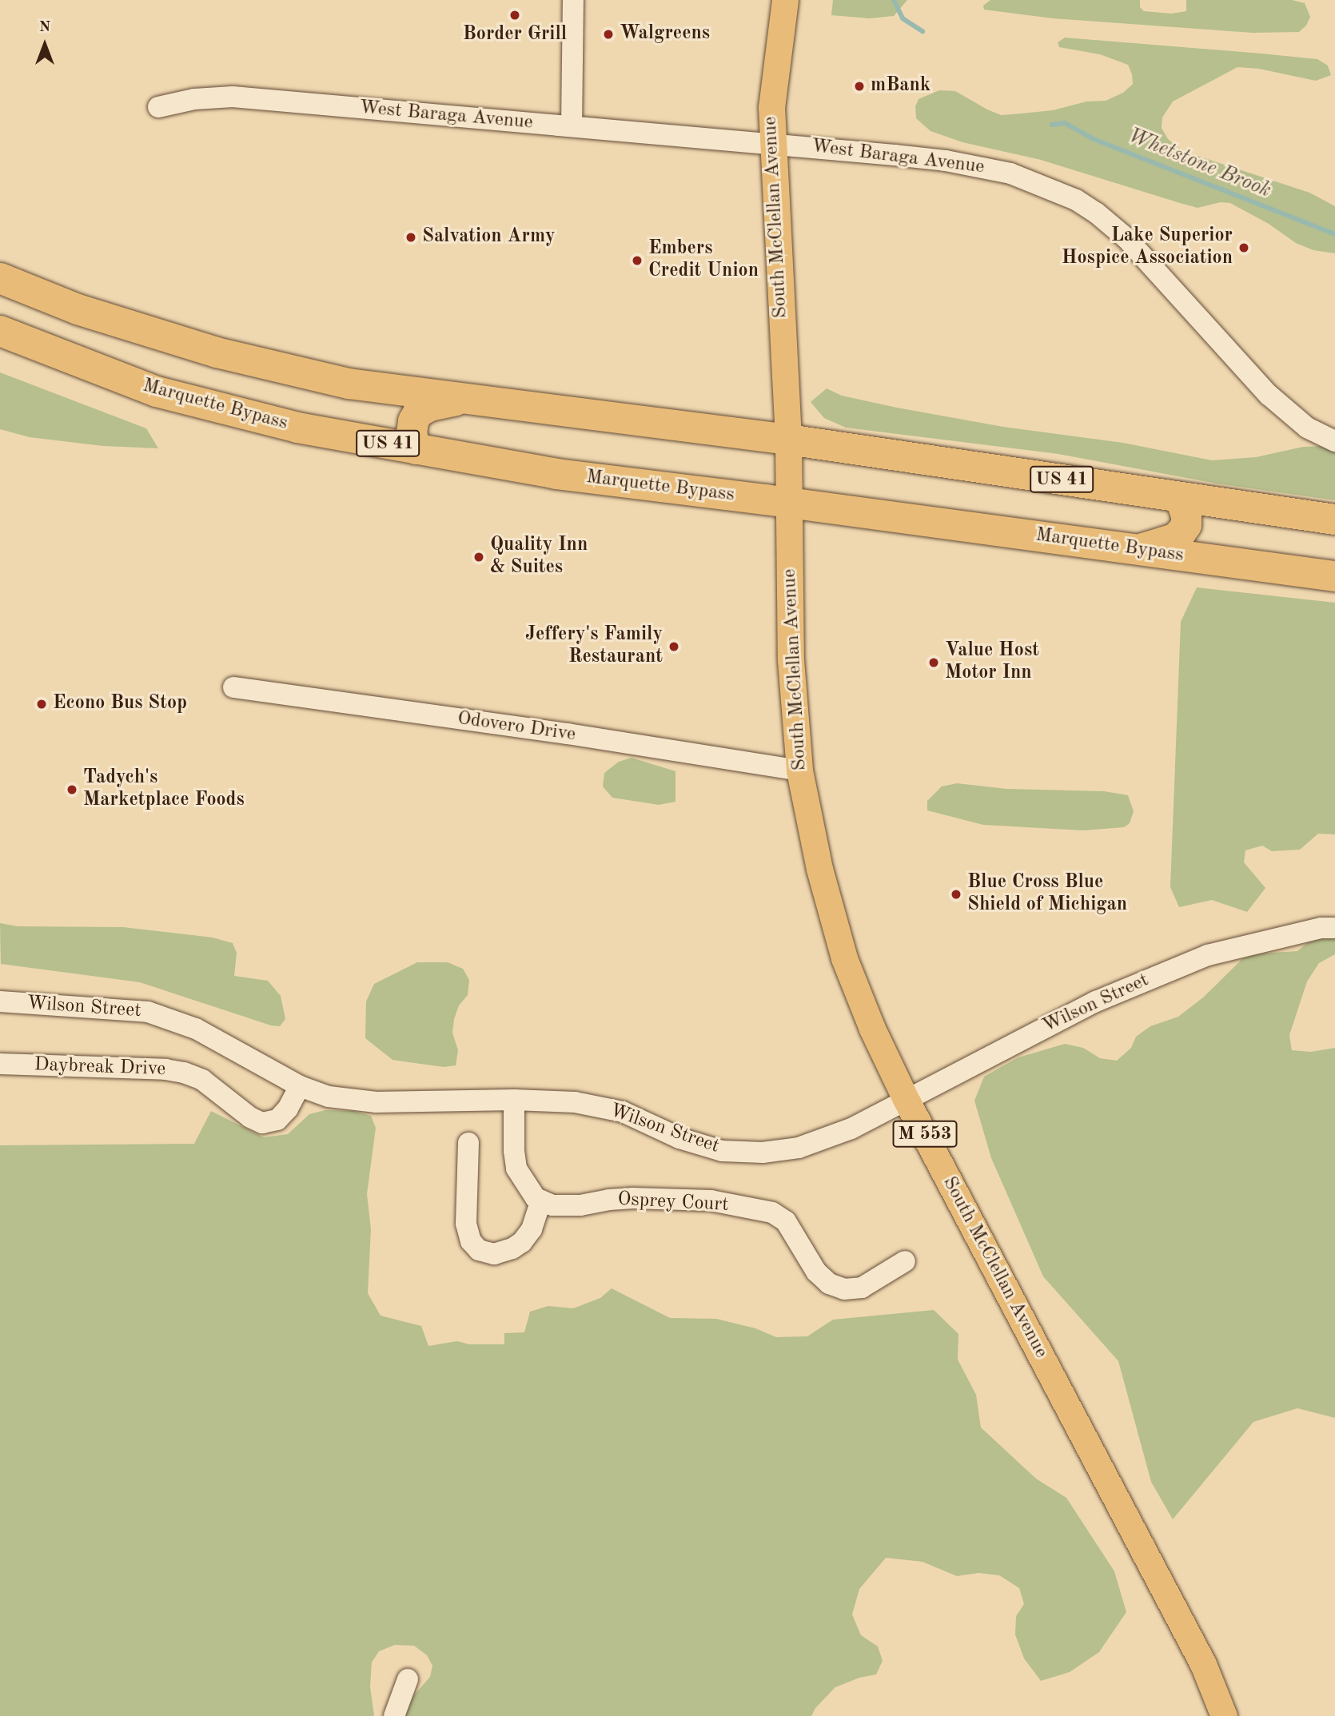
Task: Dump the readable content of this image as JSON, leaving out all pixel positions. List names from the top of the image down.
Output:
{
  "streets": {
    "highway": ["Marquette Bypass", "US 41"],
    "main road": ["South McClellan Avenue", "M 553"],
    "street": [
      "West Baraga Avenue",
      "Odovero Drive",
      "Wilson Street",
      "Daybreak Drive",
      "Osprey Court"
    ]
  },
  "crossings": [
    ["West Baraga Avenue", "South McClellan Avenue"],
    ["South McClellan Avenue", "Marquette Bypass"],
    ["South McClellan Avenue", "US 41"],
    ["South McClellan Avenue", "Odovero Drive"],
    ["South McClellan Avenue", "Wilson Street"],
    ["Wilson Street", "Daybreak Drive"]
  ],
  "water": ["Whetstone Brook"],
  "places": [
    "Border Grill",
    "Walgreens",
    "mBank",
    "Salvation Army",
    "Lake Superior Hospice Association",
    "Embers Credit Union",
    "Quality Inn & Suites",
    "Jeffery's Family Restaurant",
    "Value Host Motor Inn",
    "Econo Bus Stop",
    "Tadych's Marketplace Foods",
    "Blue Cross Blue Shield of Michigan"
  ],
  "north": "top"
}
